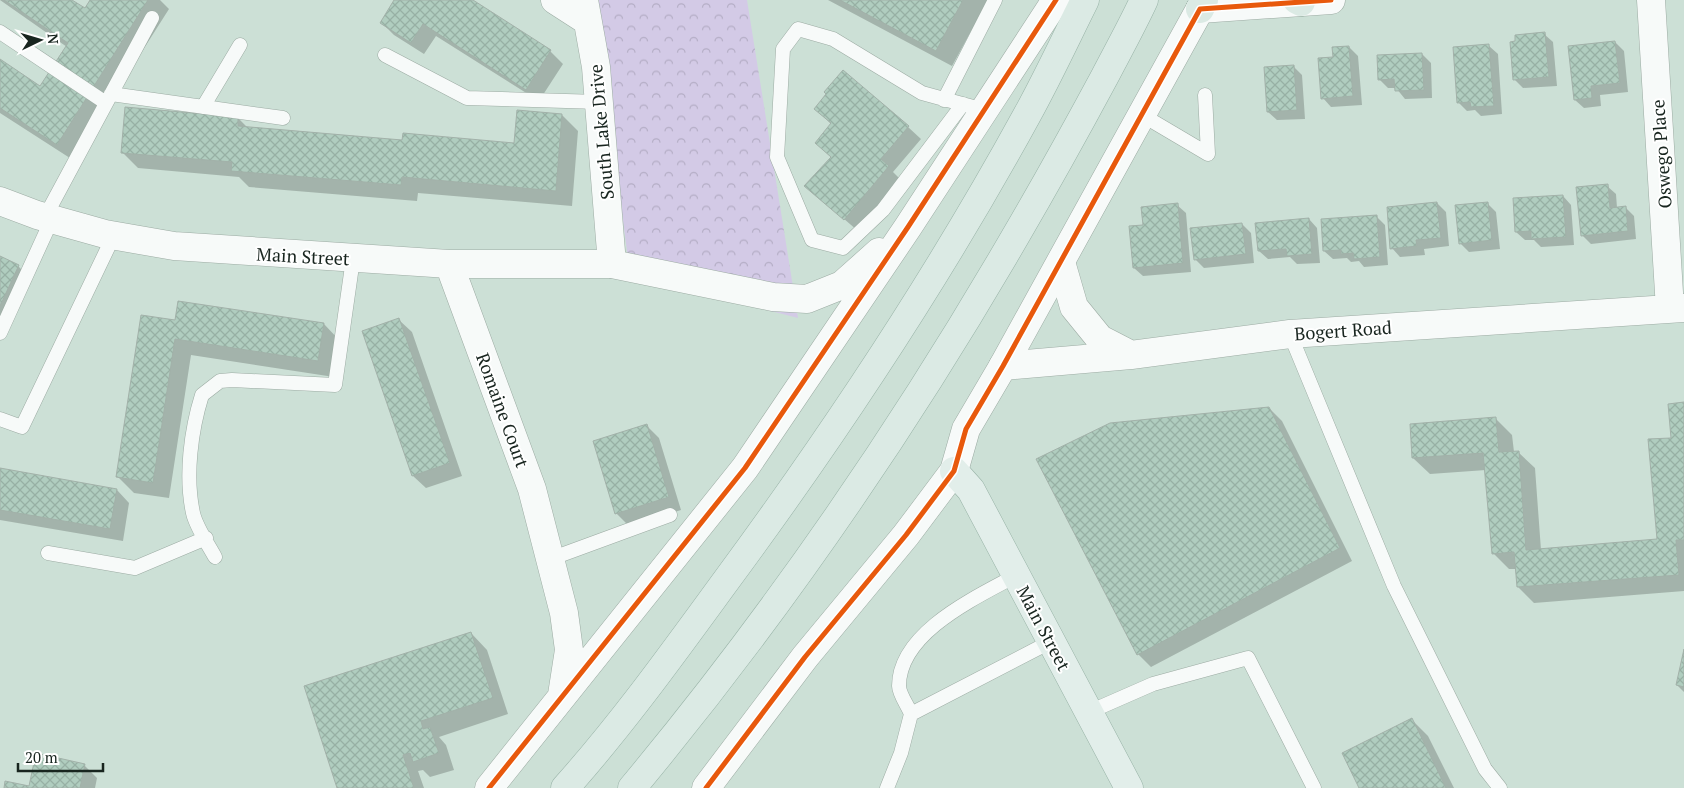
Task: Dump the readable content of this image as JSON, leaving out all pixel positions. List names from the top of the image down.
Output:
{
  "streets": {
    "main road": ["Main Street"],
    "street": [
      "South Lake Drive",
      "Oswego Place",
      "Bogert Road",
      "Romaine Court"
    ]
  },
  "crossings": [
    ["South Lake Drive", "Main Street"],
    ["Oswego Place", "Bogert Road"],
    ["Main Street", "Romaine Court"]
  ],
  "scale_bar": "20 m",
  "north": "right"
}
